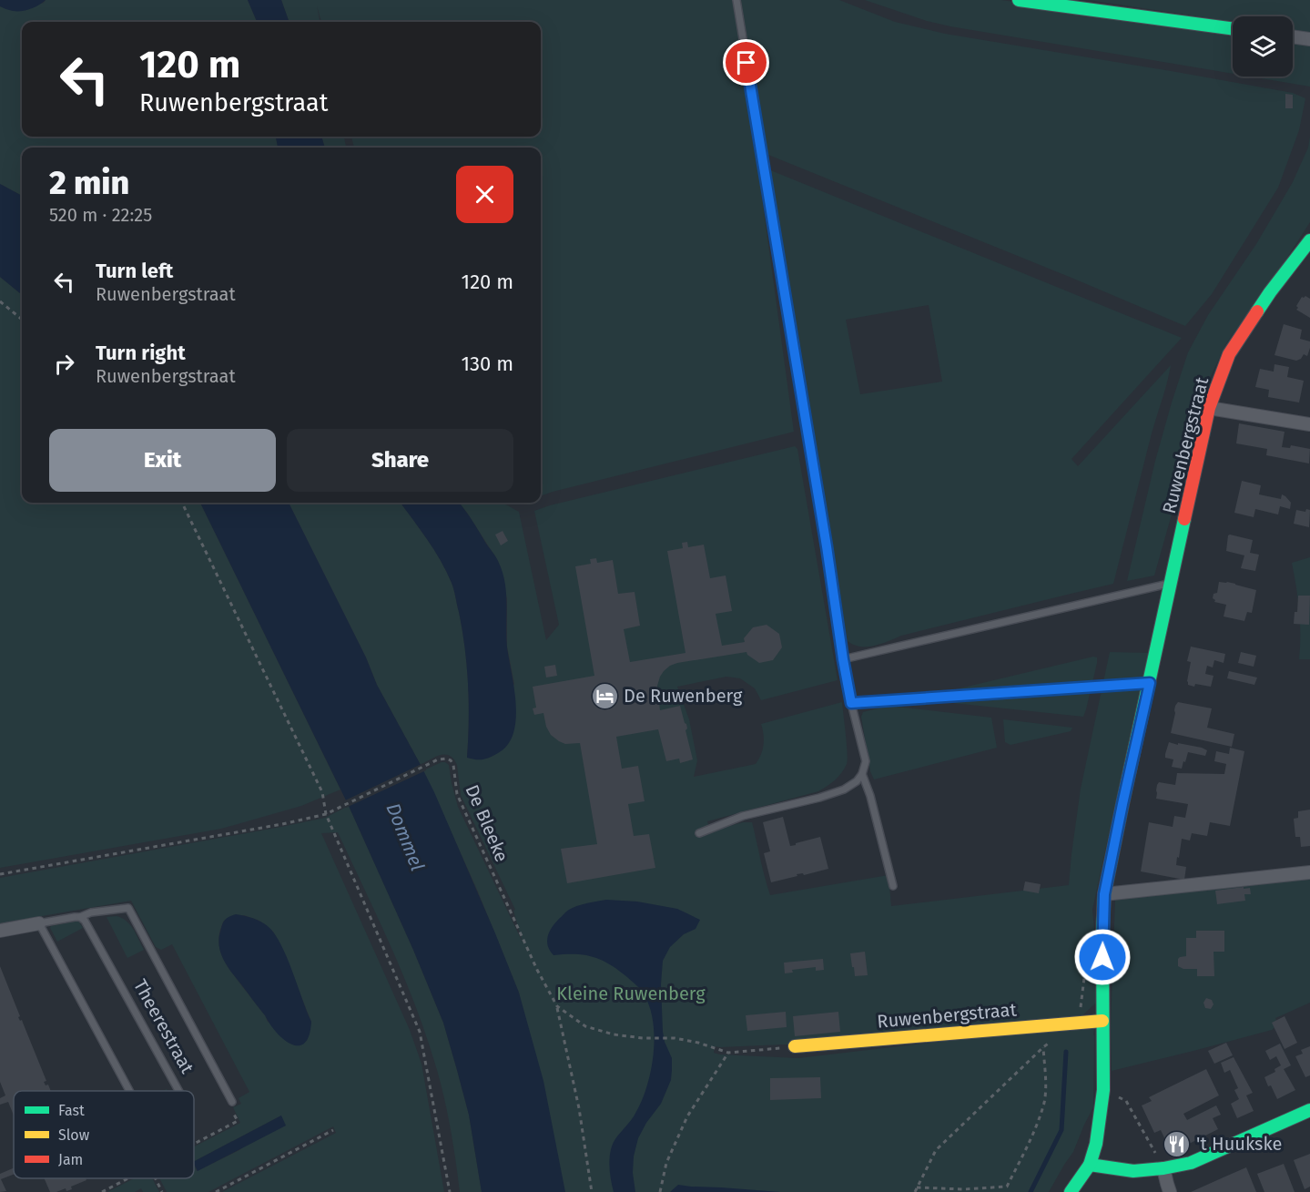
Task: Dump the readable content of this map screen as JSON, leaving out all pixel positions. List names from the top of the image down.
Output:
{
  "streets": {
    "street": ["Ruwenbergstraat", "Theerestraat"],
    "path": ["De Bleeke"]
  },
  "crossings": [
    ["Ruwenbergstraat", "De Bleeke"]
  ],
  "water": ["Dommel"],
  "parks": ["Kleine Ruwenberg"],
  "places": {
    "hotel": ["De Ruwenberg"],
    "restaurant": ["'t Huukske"]
  },
  "legend": ["Fast", "Slow", "Jam"],
  "page": {
    "turn": ["120 m", "Ruwenbergstraat"],
    "heading": ["2 min", "520 m · 22:25"],
    "list": [
      {
        "name": "Turn left",
        "note": "Ruwenbergstraat",
        "value": "120 m"
      },
      {
        "name": "Turn right",
        "note": "Ruwenbergstraat",
        "value": "130 m"
      }
    ],
    "buttons": ["Exit", "Share"]
  }
}
